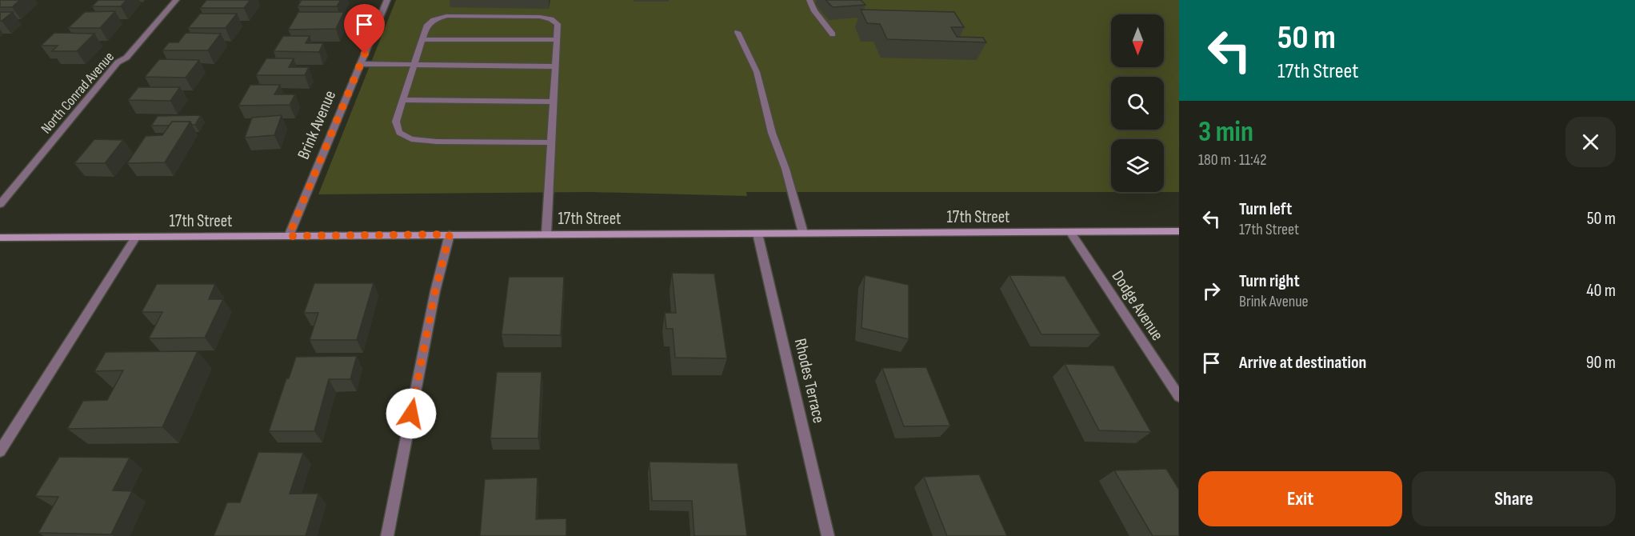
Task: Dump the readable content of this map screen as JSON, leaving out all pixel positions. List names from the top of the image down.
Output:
{
  "streets": {
    "main road": ["17th Street"],
    "street": [
      "North Conrad Avenue",
      "Brink Avenue",
      "Dodge Avenue",
      "Rhodes Terrace"
    ]
  },
  "crossings": [
    ["Brink Avenue", "17th Street"],
    ["17th Street", "Dodge Avenue"],
    ["17th Street", "Rhodes Terrace"]
  ],
  "north": "bottom",
  "page": {
    "turn": ["50 m", "17th Street"],
    "heading": ["3 min", "180 m · 11:42"],
    "list": [
      {
        "name": "Turn left",
        "note": "17th Street",
        "value": "50 m"
      },
      {
        "name": "Turn right",
        "note": "Brink Avenue",
        "value": "40 m"
      },
      {
        "name": "Arrive at destination",
        "value": "90 m"
      }
    ],
    "buttons": ["Exit", "Share"]
  }
}
